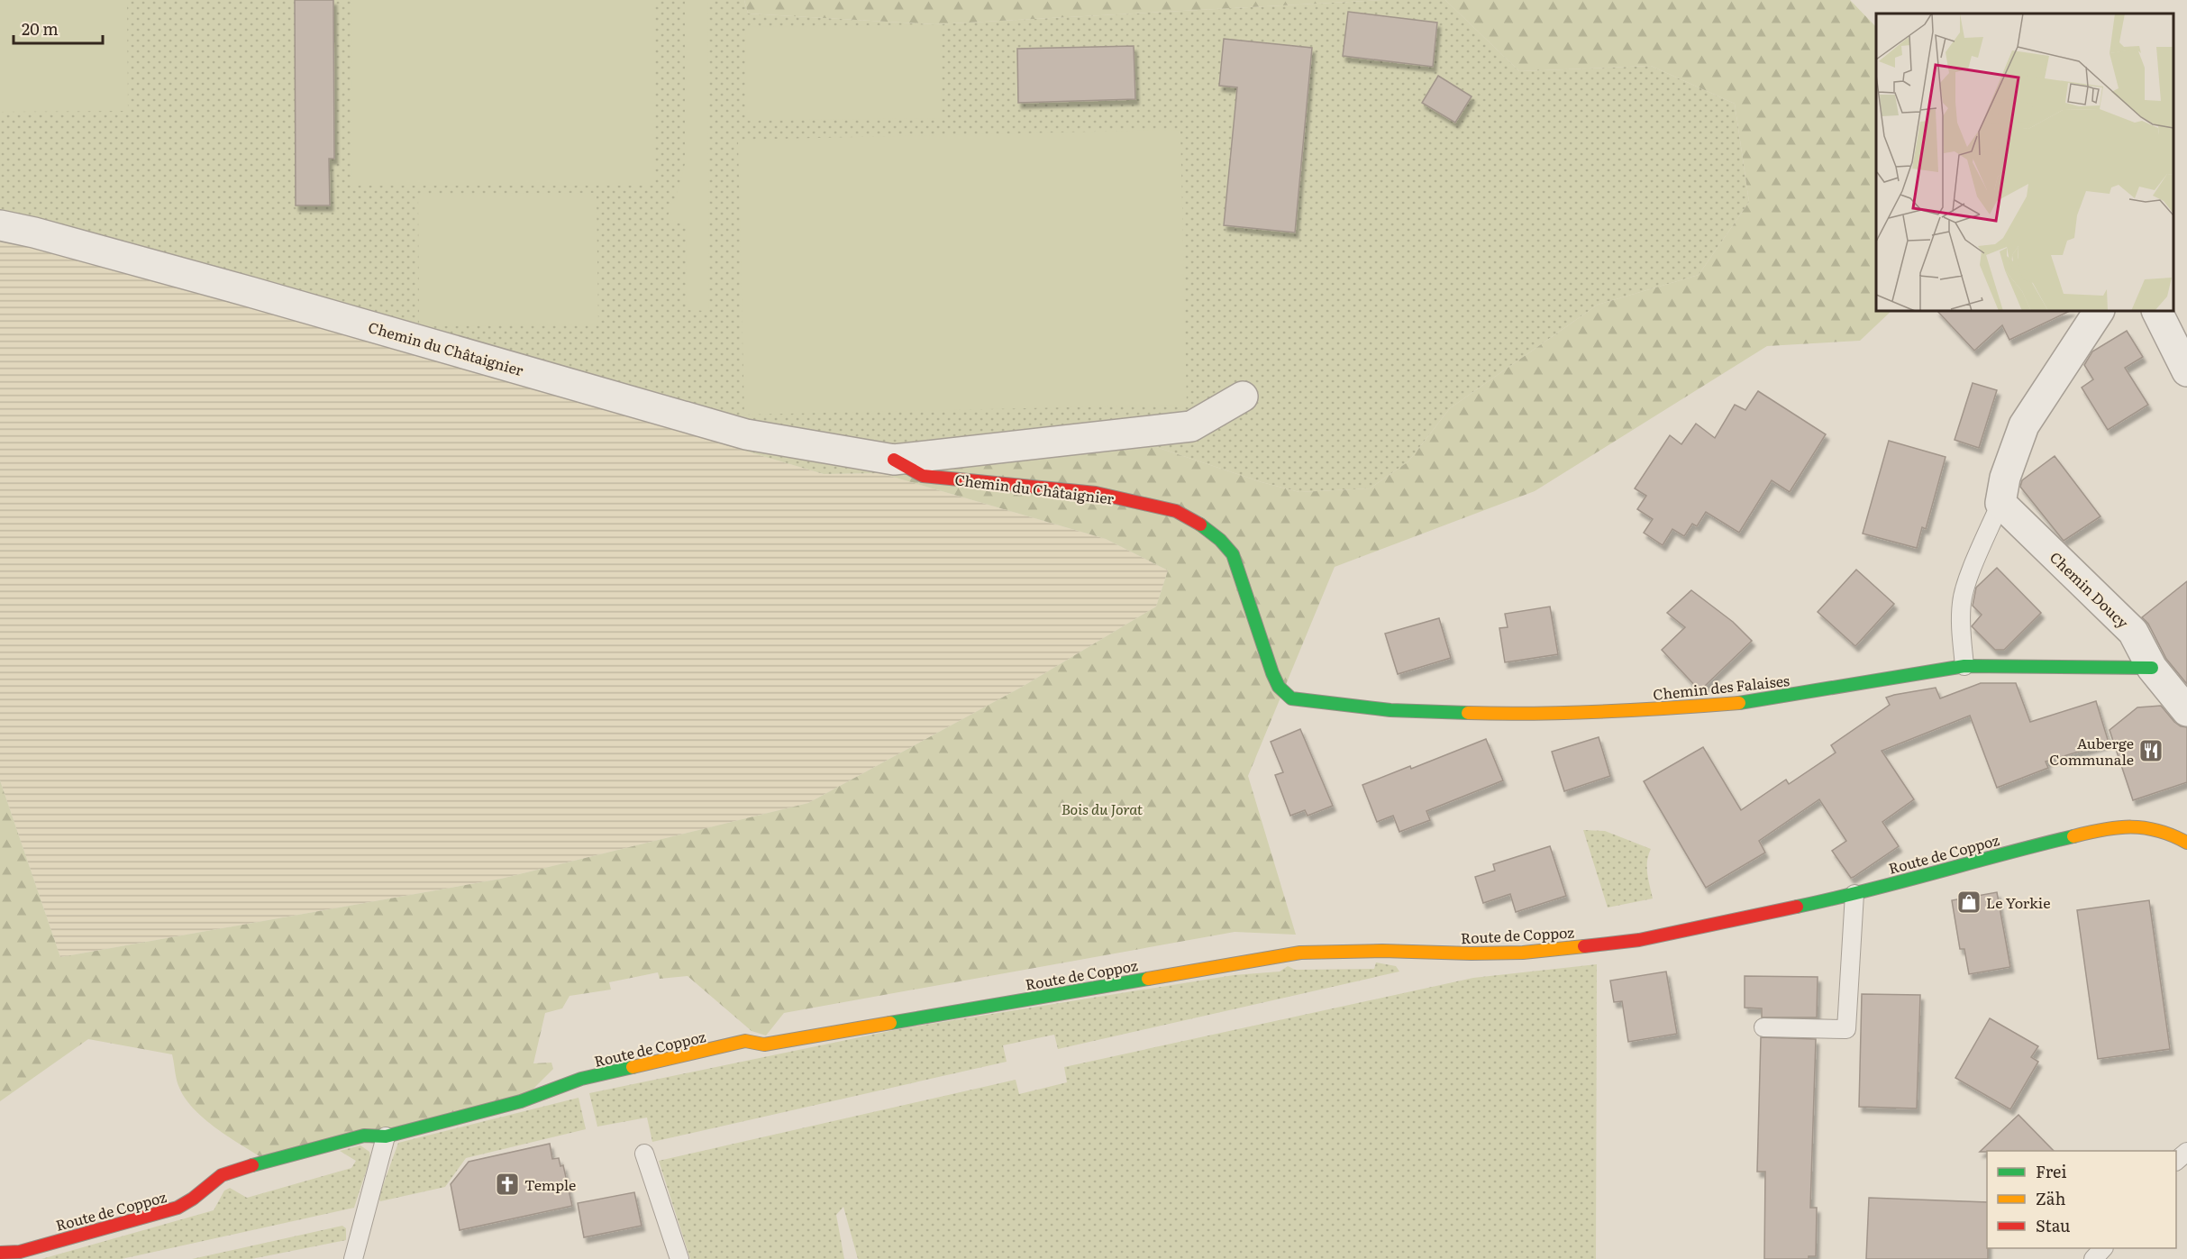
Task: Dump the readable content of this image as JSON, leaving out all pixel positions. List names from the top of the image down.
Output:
{
  "streets": {
    "street": [
      "Chemin du Châtaignier",
      "Chemin Doucy",
      "Chemin des Falaises",
      "Route de Coppoz"
    ]
  },
  "crossings": [
    ["Chemin du Châtaignier", "Chemin des Falaises"],
    ["Chemin Doucy", "Chemin des Falaises"]
  ],
  "parks": ["Bois du Jorat"],
  "places": {
    "restaurant": ["Auberge Communale"],
    "shop": ["Le Yorkie"],
    "church": ["Temple"]
  },
  "legend": ["Frei", "Zäh", "Stau"],
  "scale_bar": "20 m"
}
